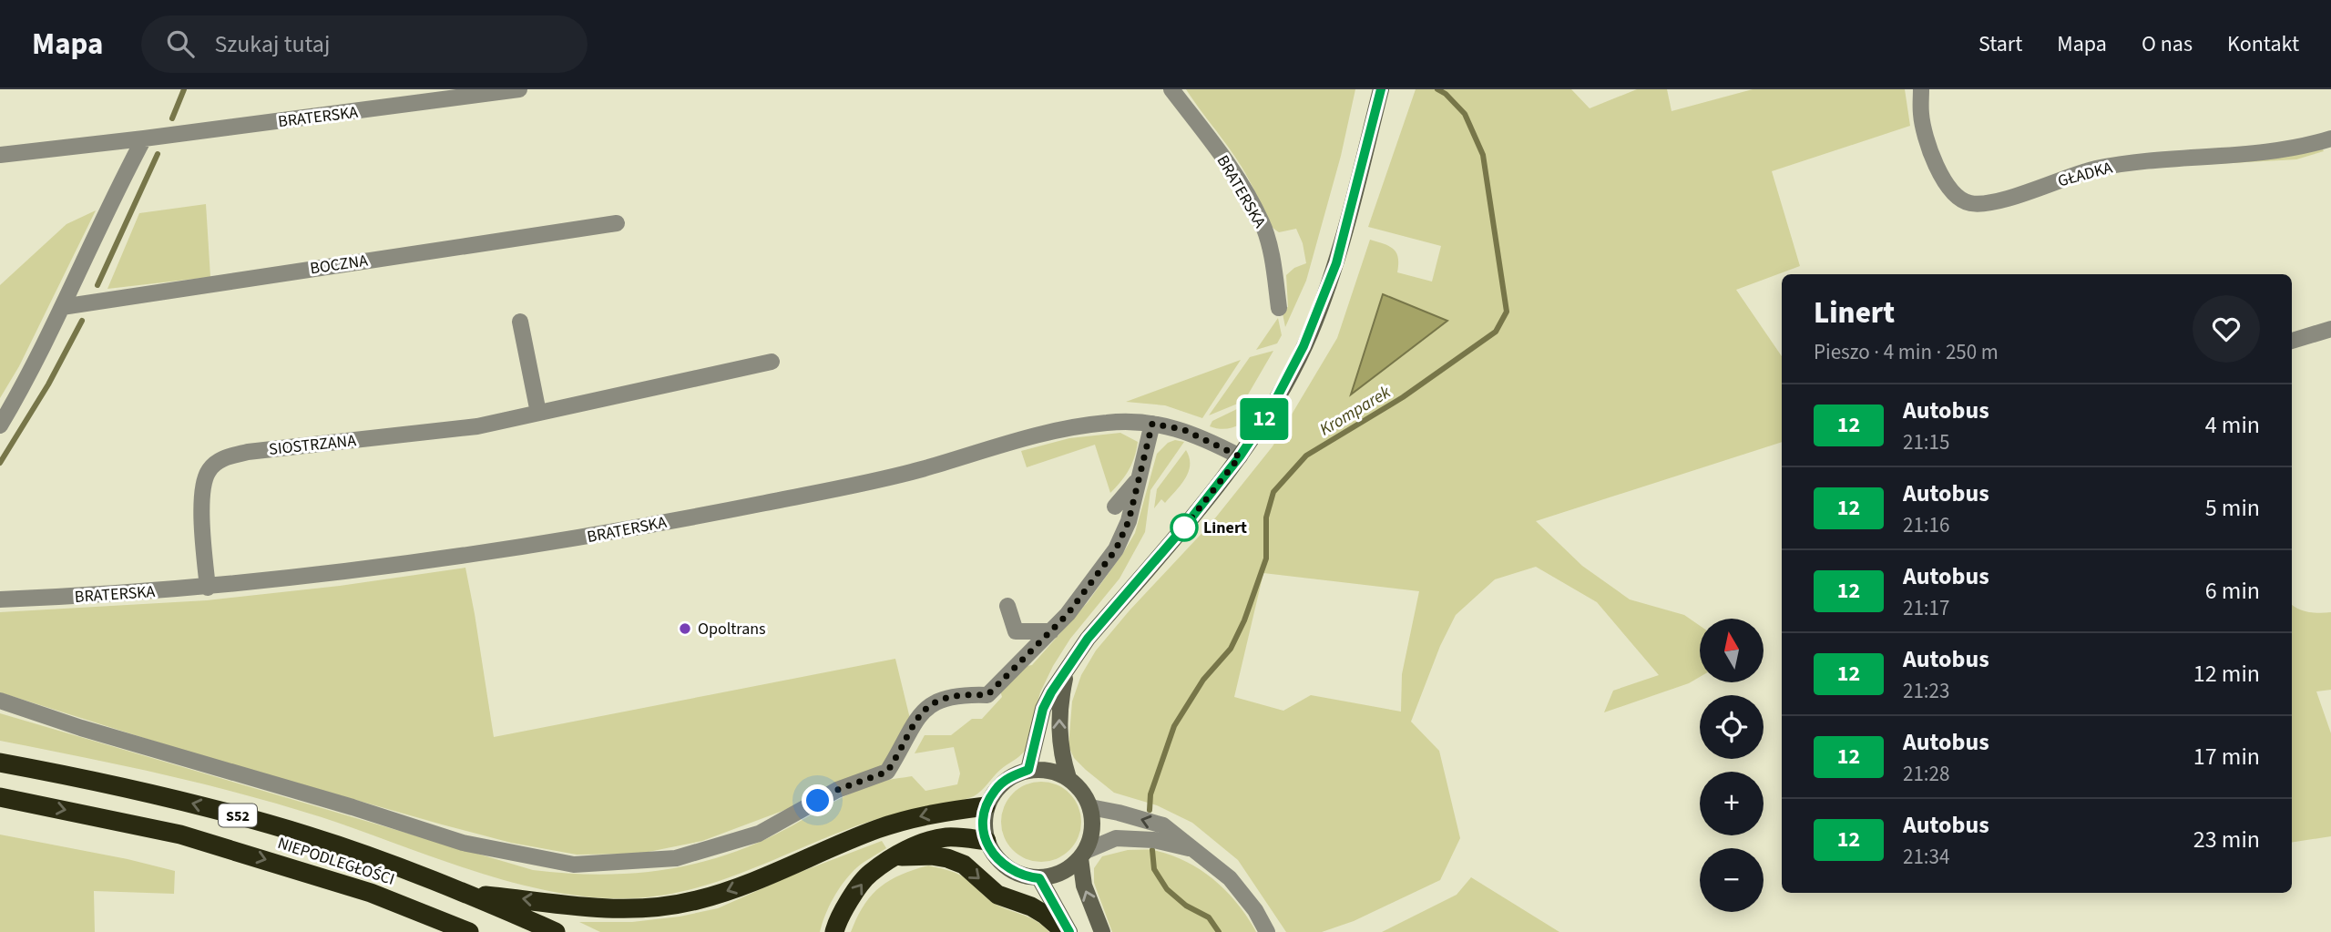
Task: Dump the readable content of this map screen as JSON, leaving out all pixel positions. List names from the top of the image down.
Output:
{
  "streets": {
    "highway": ["S52", "NIEPODLEGŁOŚCI"],
    "street": [
      "BRATERSKA",
      "GŁADKA",
      "BOCZNA",
      "SIOSTRZANA"
    ]
  },
  "crossings": [
    ["BRATERSKA", "SIOSTRZANA"],
    ["S52", "NIEPODLEGŁOŚCI"]
  ],
  "water": ["Kromparek"],
  "places": ["Linert", "Opoltrans"],
  "lines": ["bus line 12"],
  "north": "top",
  "page": {
    "header": "Mapa",
    "search": "Szukaj tutaj",
    "nav": [
      "Start",
      "Mapa",
      "O nas",
      "Kontakt"
    ],
    "on_map": "12",
    "heading": ["Linert", "Pieszo · 4 min · 250 m"],
    "list": [
      {
        "mark": "12",
        "name": "Autobus",
        "note": "21:15",
        "value": "4 min"
      },
      {
        "mark": "12",
        "name": "Autobus",
        "note": "21:16",
        "value": "5 min"
      },
      {
        "mark": "12",
        "name": "Autobus",
        "note": "21:17",
        "value": "6 min"
      },
      {
        "mark": "12",
        "name": "Autobus",
        "note": "21:23",
        "value": "12 min"
      },
      {
        "mark": "12",
        "name": "Autobus",
        "note": "21:28",
        "value": "17 min"
      },
      {
        "mark": "12",
        "name": "Autobus",
        "note": "21:34",
        "value": "23 min"
      }
    ],
    "map_buttons": ["+", "−"]
  }
}
